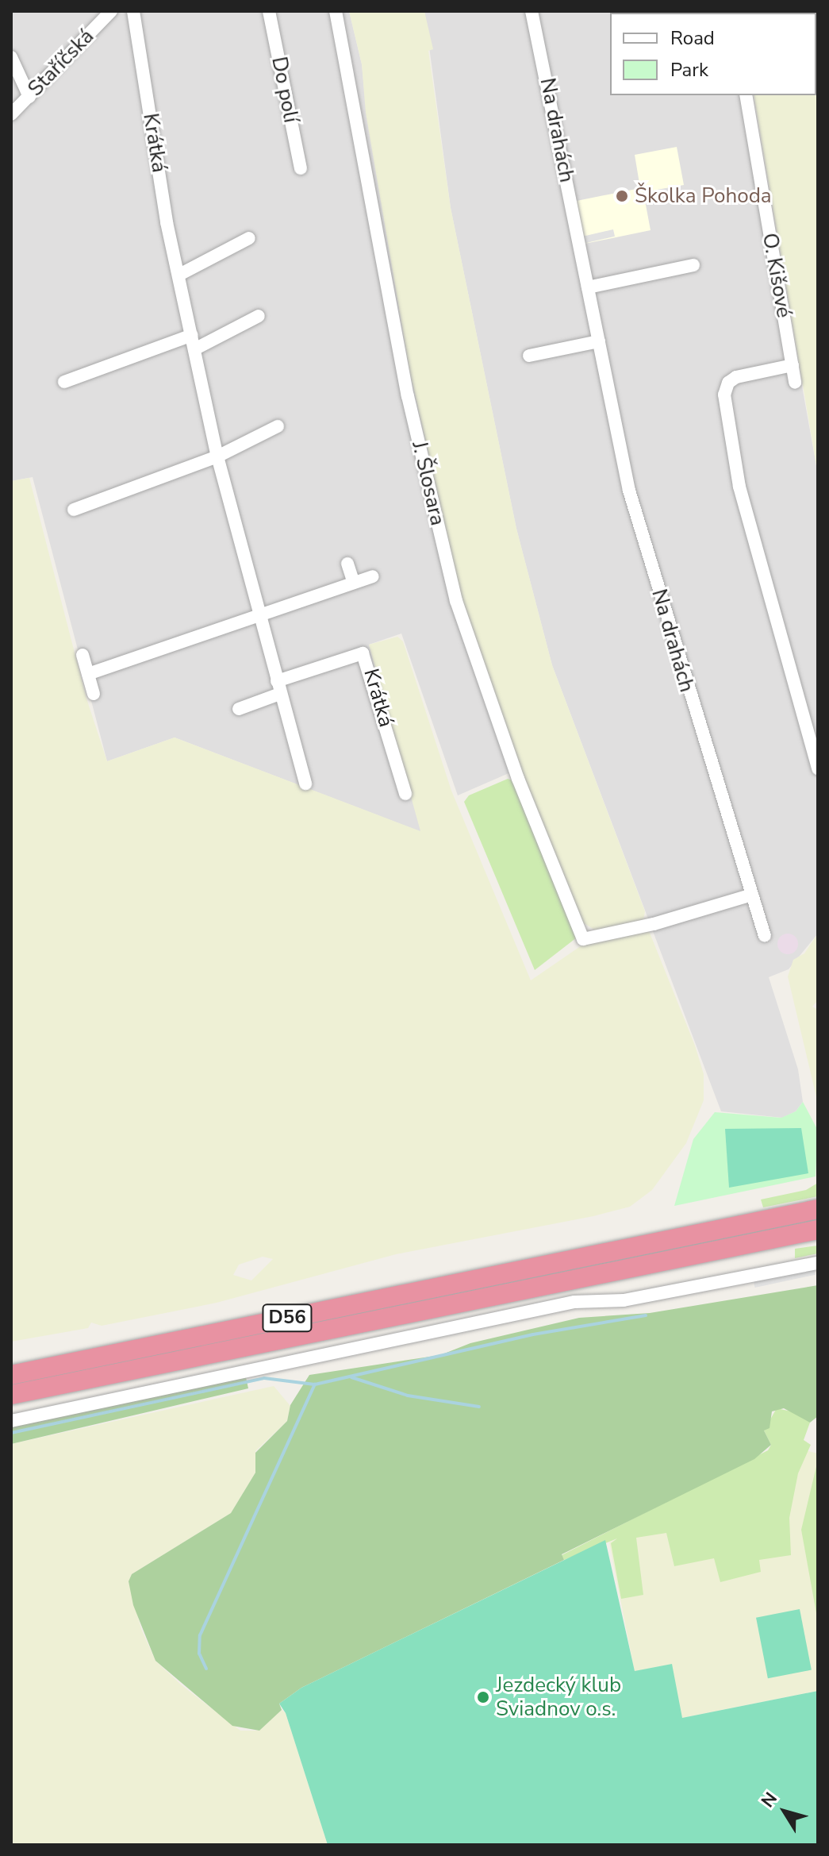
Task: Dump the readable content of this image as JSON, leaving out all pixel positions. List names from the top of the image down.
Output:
{
  "streets": {
    "highway": ["D56"],
    "street": [
      "Staříčská",
      "Do polí",
      "Na drahách",
      "Krátká",
      "O. Kišové",
      "J. Šlosara"
    ]
  },
  "crossings": [
    ["Na drahách", "J. Šlosara"]
  ],
  "places": ["Školka Pohoda", "Jezdecký klub Sviadnov o.s."],
  "legend": ["Road", "Park"],
  "north": "top left"
}
